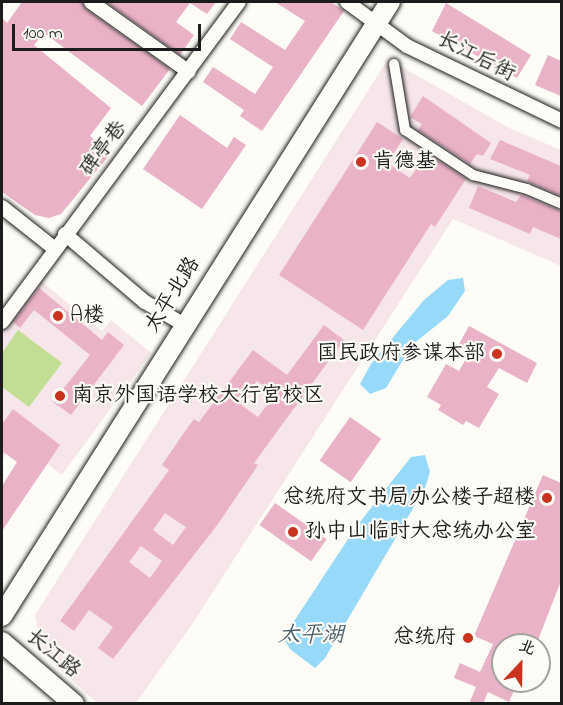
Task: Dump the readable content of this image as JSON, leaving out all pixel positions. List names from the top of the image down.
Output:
{
  "streets": {
    "main road": ["太平北路", "长江路"],
    "street": ["长江后街", "碑亭巷"]
  },
  "crossings": [
    ["长江后街", "太平北路"]
  ],
  "water": ["太平湖"],
  "places": [
    "肯德基",
    "A楼",
    "国民政府参谋本部",
    "南京外国语学校大行宫校区",
    "总统府文书局办公楼子超楼",
    "孙中山临时大总统办公室",
    "总统府"
  ],
  "scale_bar": "100 m",
  "north": "top"
}
